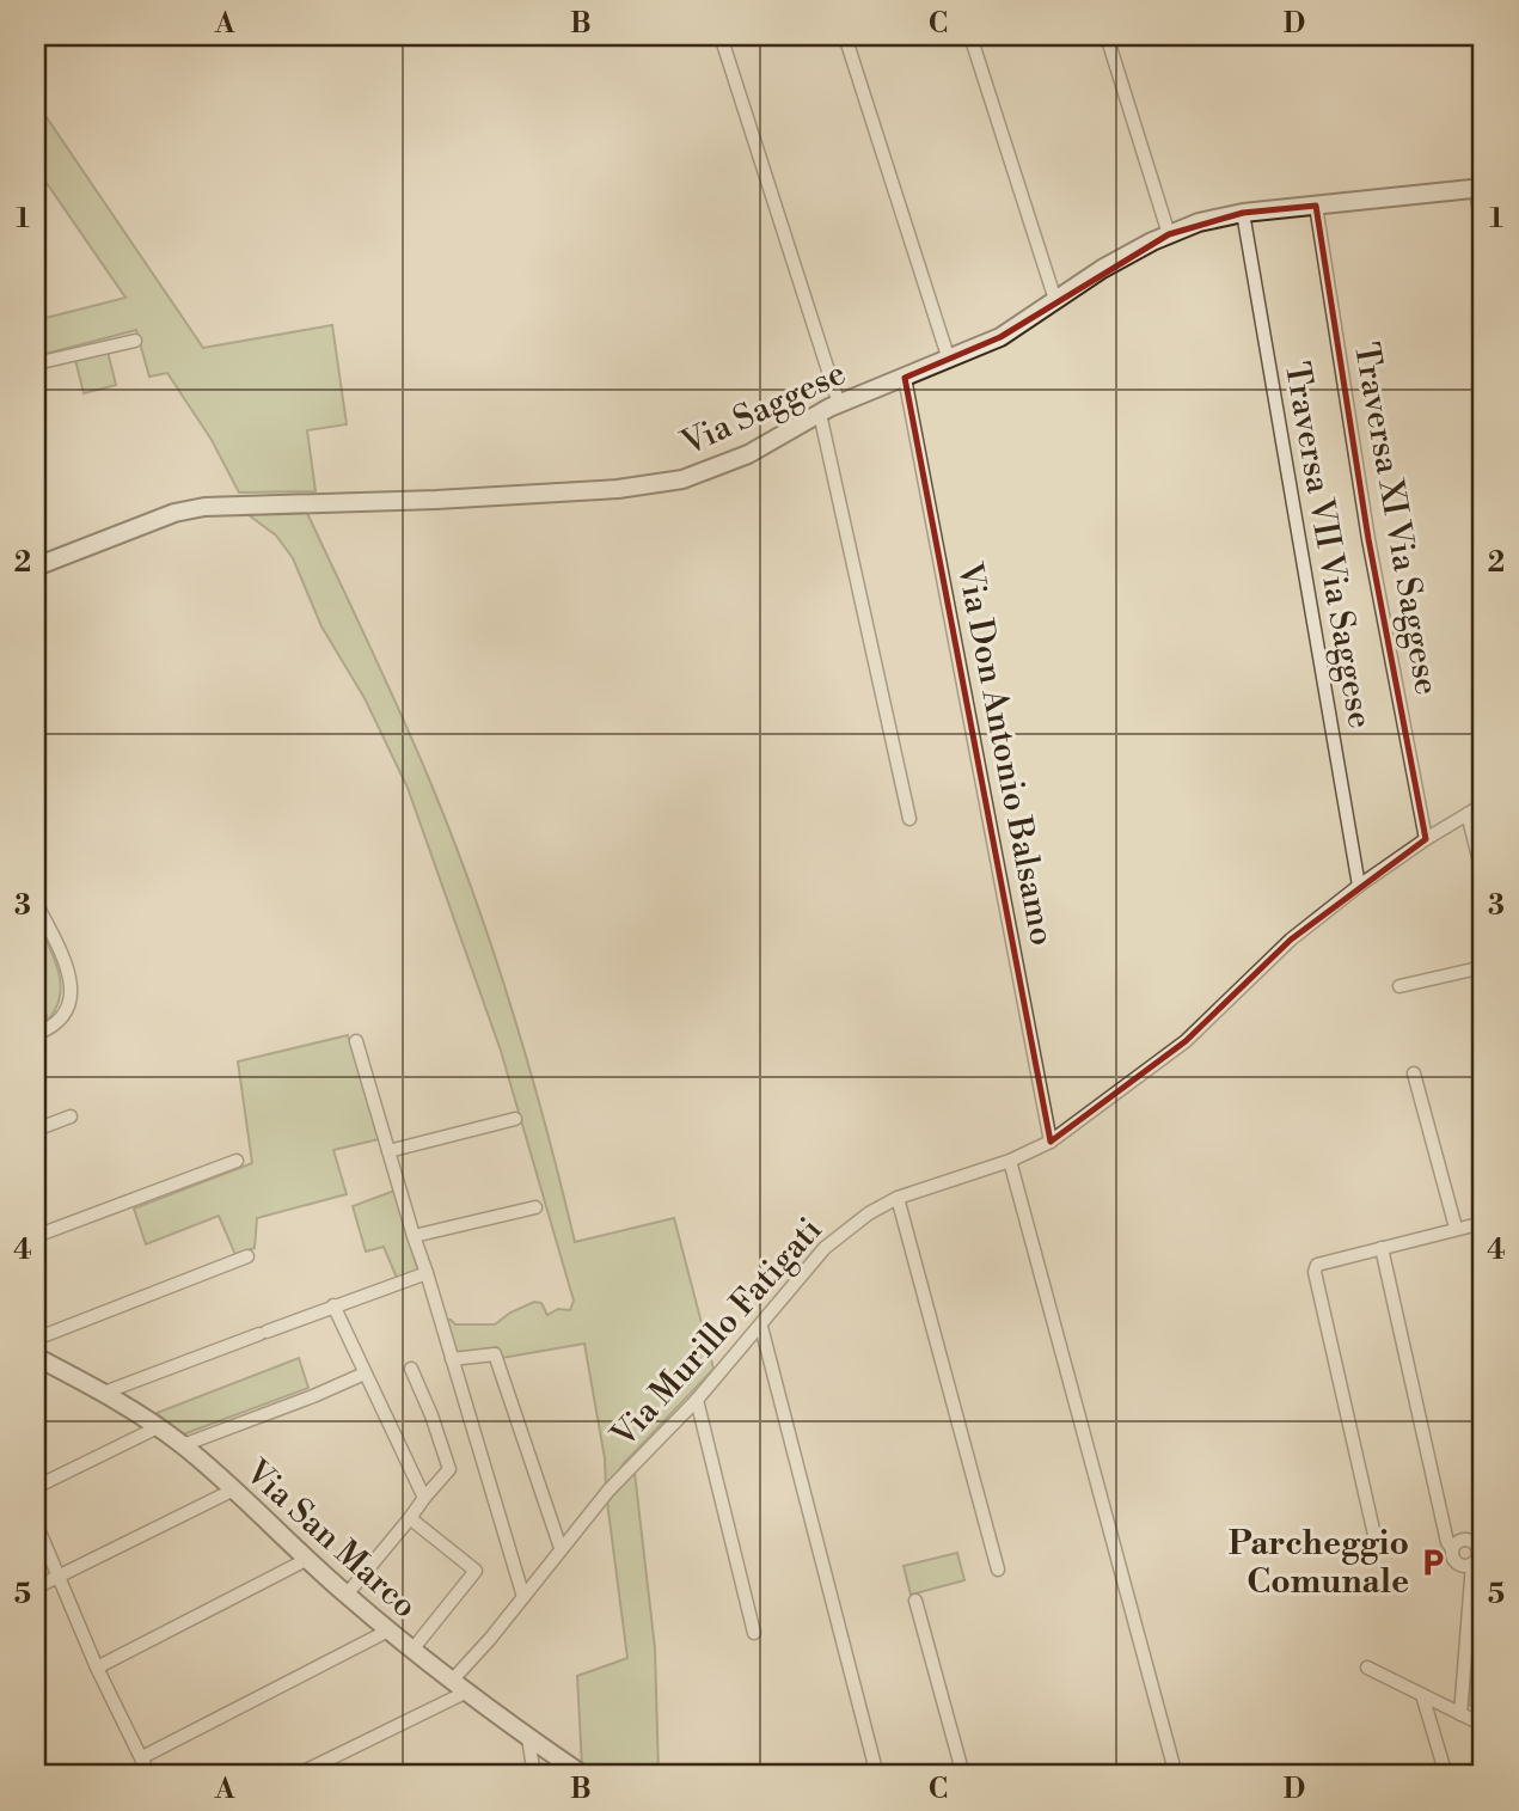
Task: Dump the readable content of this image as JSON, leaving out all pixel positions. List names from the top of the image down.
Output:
{
  "streets": {
    "main road": ["Via Saggese", "Via San Marco"],
    "street": [
      "Traversa XI Via Saggese",
      "Traversa VII Via Saggese",
      "Via Don Antonio Balsamo",
      "Via Murillo Fatigati"
    ]
  },
  "crossings": [
    ["Via Saggese", "Traversa XI Via Saggese"],
    ["Via Saggese", "Traversa VII Via Saggese"],
    ["Via Saggese", "Via Don Antonio Balsamo"],
    ["Traversa XI Via Saggese", "Via Murillo Fatigati"],
    ["Traversa VII Via Saggese", "Via Murillo Fatigati"],
    ["Via Don Antonio Balsamo", "Via Murillo Fatigati"],
    ["Via Murillo Fatigati", "Via San Marco"]
  ],
  "places": {
    "parking": ["Parcheggio Comunale"]
  },
  "grid": {
    "columns": [
      "A",
      "B",
      "C",
      "D"
    ],
    "rows": [
      "1",
      "2",
      "3",
      "4",
      "5"
    ]
  }
}
